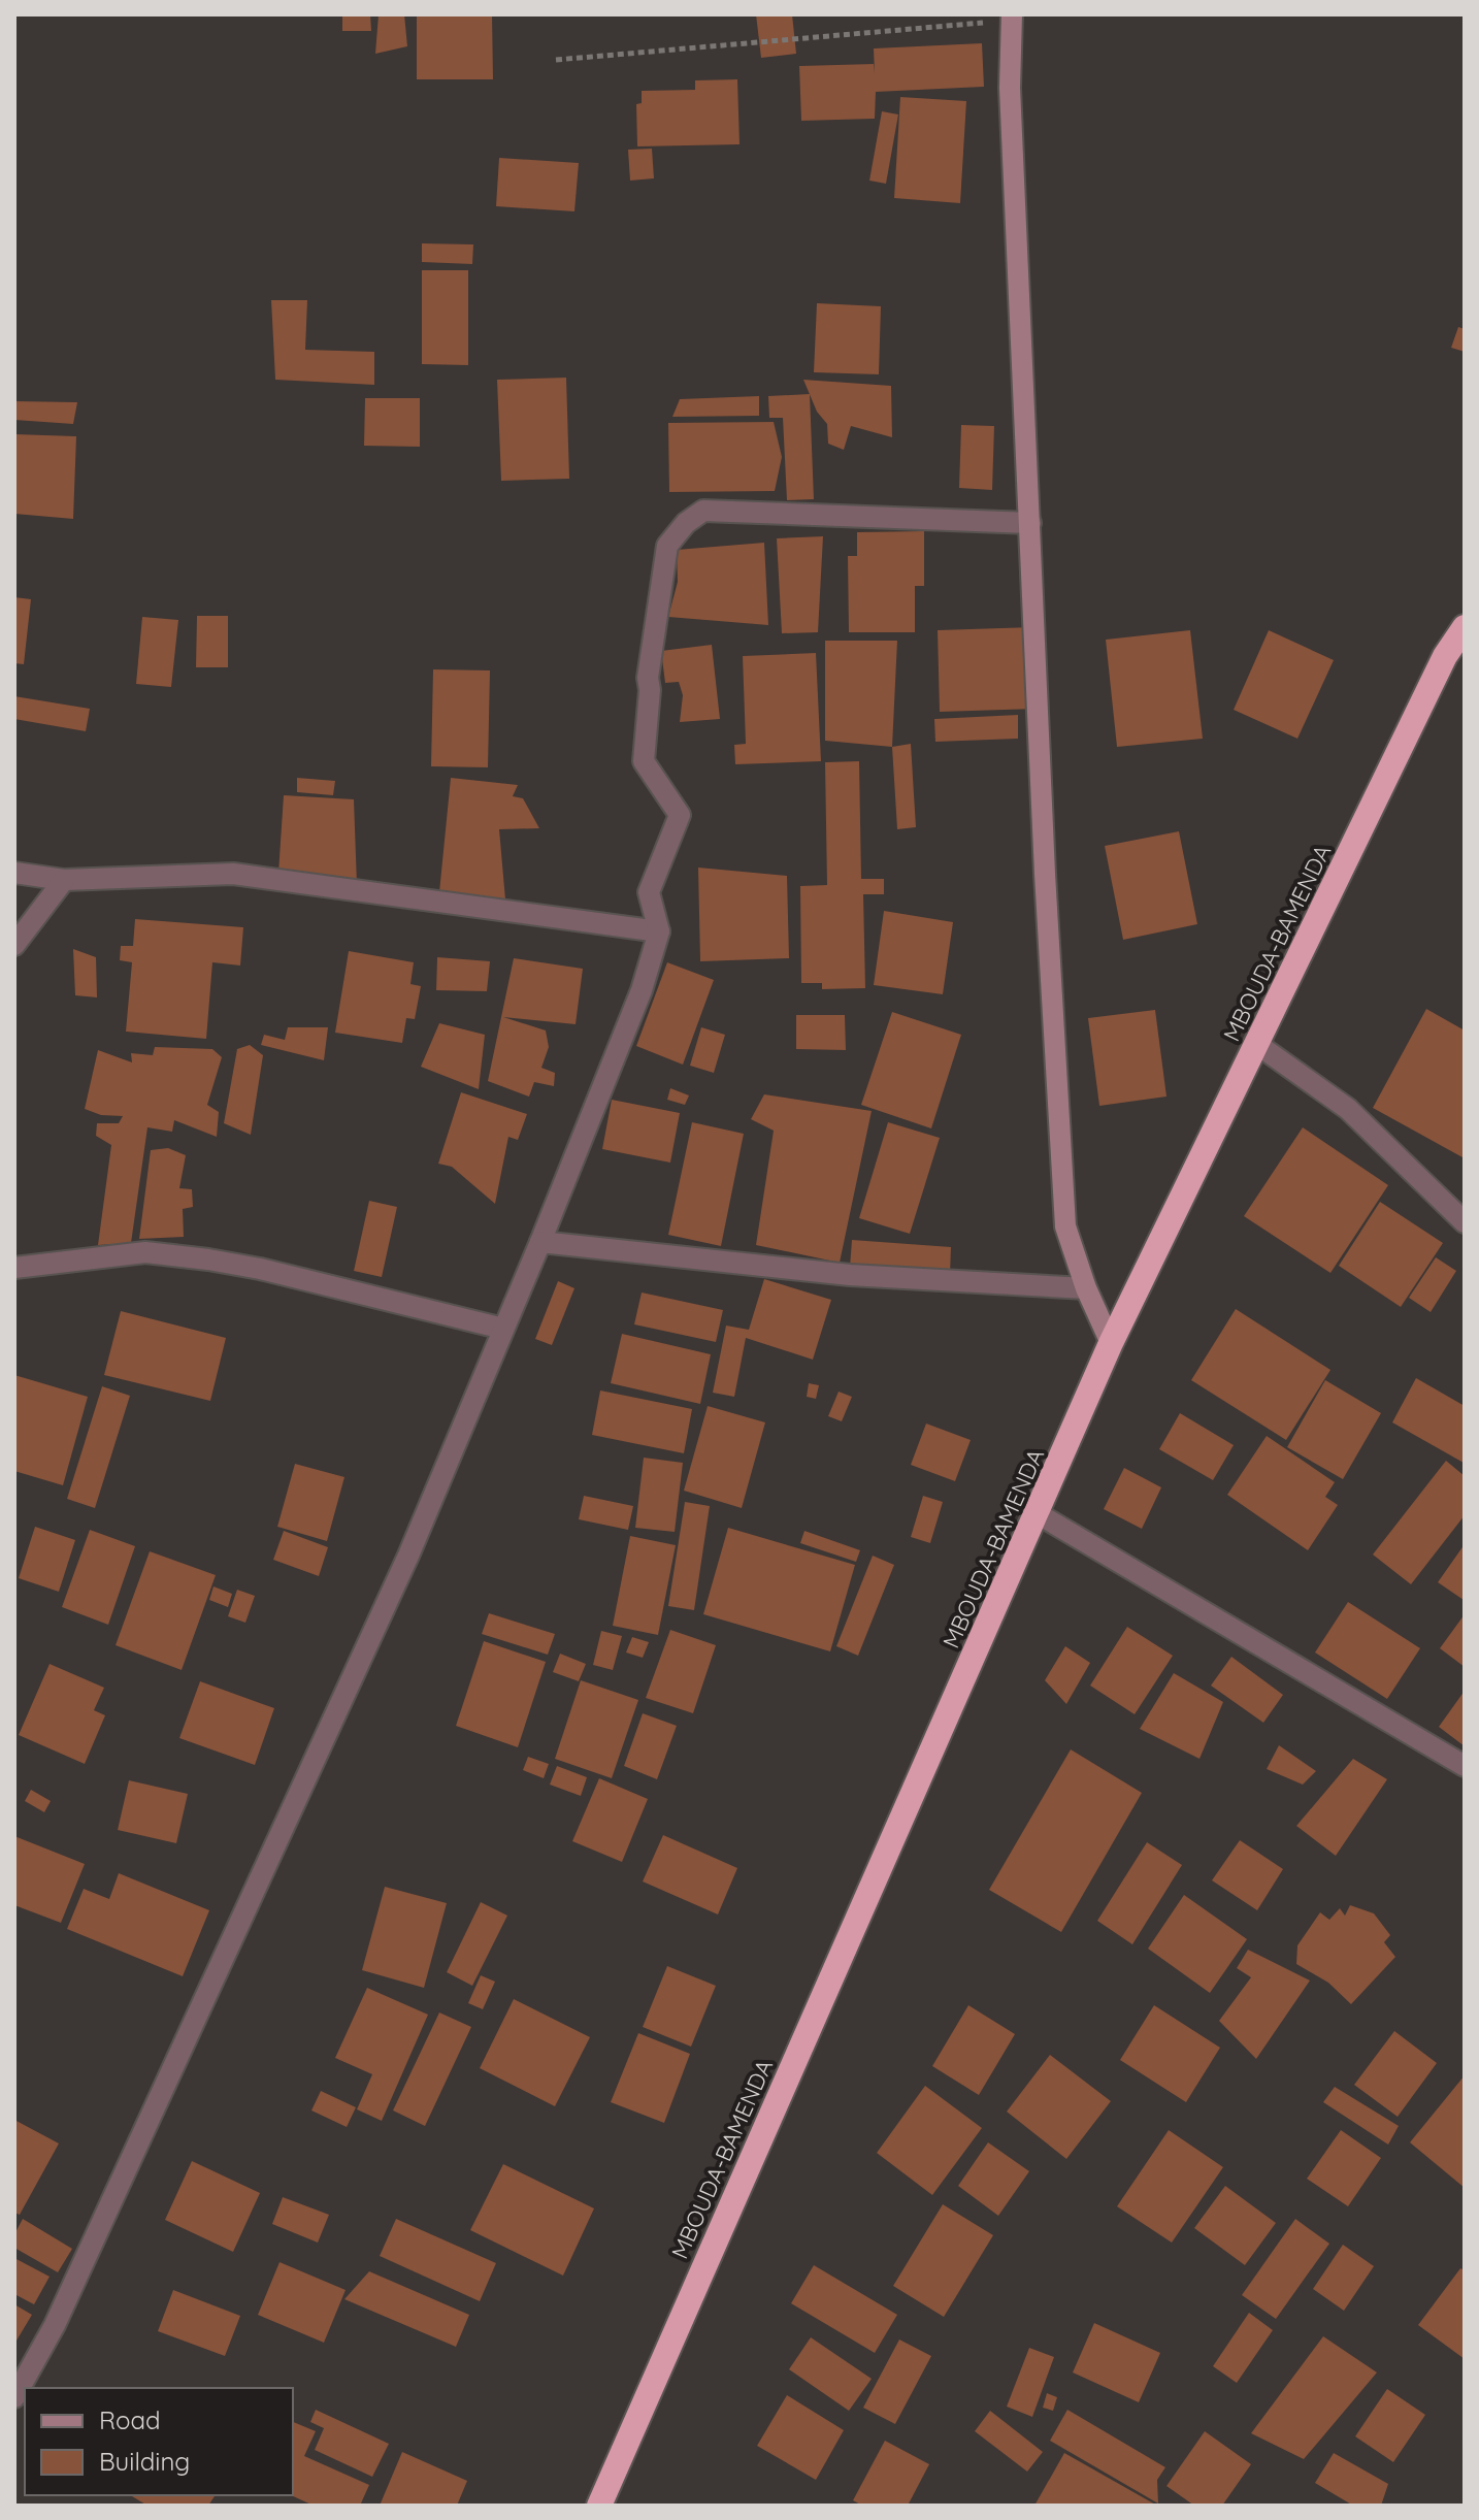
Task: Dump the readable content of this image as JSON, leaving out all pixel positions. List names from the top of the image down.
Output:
{
  "streets": {
    "highway": ["MBOUDA-BAMENDA"]
  },
  "legend": ["Road", "Building"]
}
